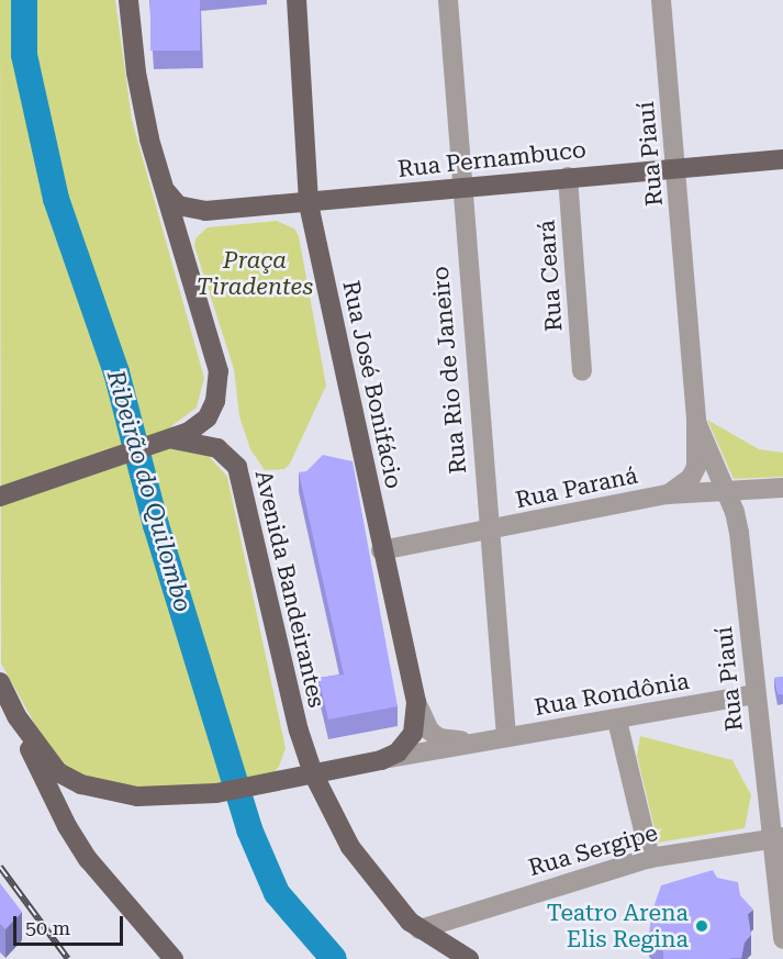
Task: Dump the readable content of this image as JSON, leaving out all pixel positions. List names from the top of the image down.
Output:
{
  "streets": {
    "main road": [
      "Rua Pernambuco",
      "Rua José Bonifácio",
      "Avenida Bandeirantes",
      "Rua Rondônia"
    ],
    "street": [
      "Rua Piauí",
      "Rua Ceará",
      "Rua Rio de Janeiro",
      "Rua Paraná",
      "Rua Sergipe"
    ]
  },
  "crossings": [
    ["Rua Piauí", "Rua Pernambuco"],
    ["Rua Piauí", "Rua Paraná"],
    ["Rua Piauí", "Rua Rondônia"],
    ["Rua Piauí", "Rua Sergipe"],
    ["Rua Pernambuco", "Rua Ceará"],
    ["Rua Pernambuco", "Rua Rio de Janeiro"],
    ["Rua Pernambuco", "Rua José Bonifácio"],
    ["Rua Rio de Janeiro", "Rua Paraná"],
    ["Rua Rio de Janeiro", "Rua Rondônia"],
    ["Rua José Bonifácio", "Rua Paraná"],
    ["Rua José Bonifácio", "Rua Rondônia"],
    ["Avenida Bandeirantes", "Rua Rondônia"],
    ["Avenida Bandeirantes", "Rua Sergipe"]
  ],
  "water": ["Ribeirão do Quilombo"],
  "parks": ["Praça Tiradentes"],
  "places": ["Teatro Arena Elis Regina"],
  "scale_bar": "50 m"
}
